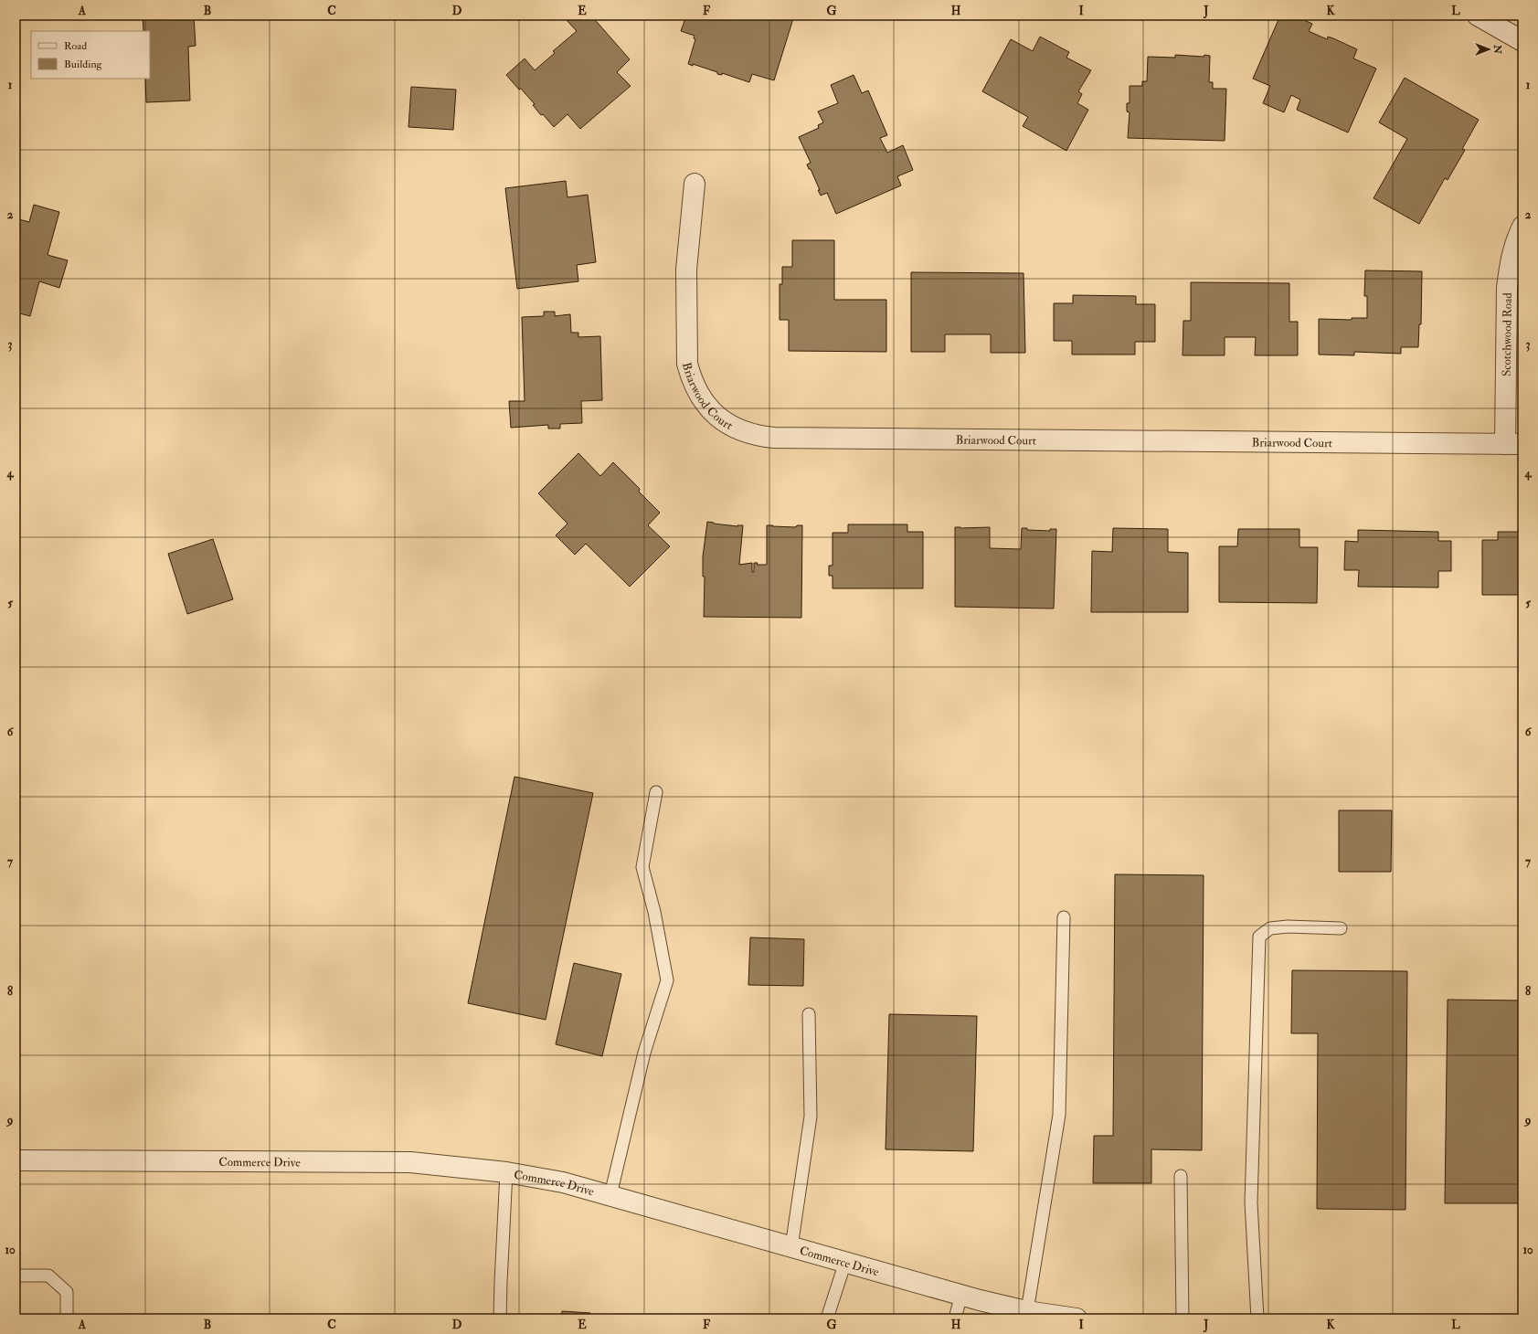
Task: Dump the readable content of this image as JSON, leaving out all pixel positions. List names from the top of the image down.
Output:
{
  "streets": {
    "street": ["Scotchwood Road", "Briarwood Court", "Commerce Drive"]
  },
  "crossings": [
    ["Scotchwood Road", "Briarwood Court"]
  ],
  "legend": ["Road", "Building"],
  "north": "right",
  "grid": {
    "columns": [
      "A",
      "B",
      "C",
      "D",
      "E",
      "F",
      "G",
      "H",
      "I",
      "J",
      "K",
      "L"
    ],
    "rows": [
      "1",
      "2",
      "3",
      "4",
      "5",
      "6",
      "7",
      "8",
      "9",
      "10"
    ]
  }
}
